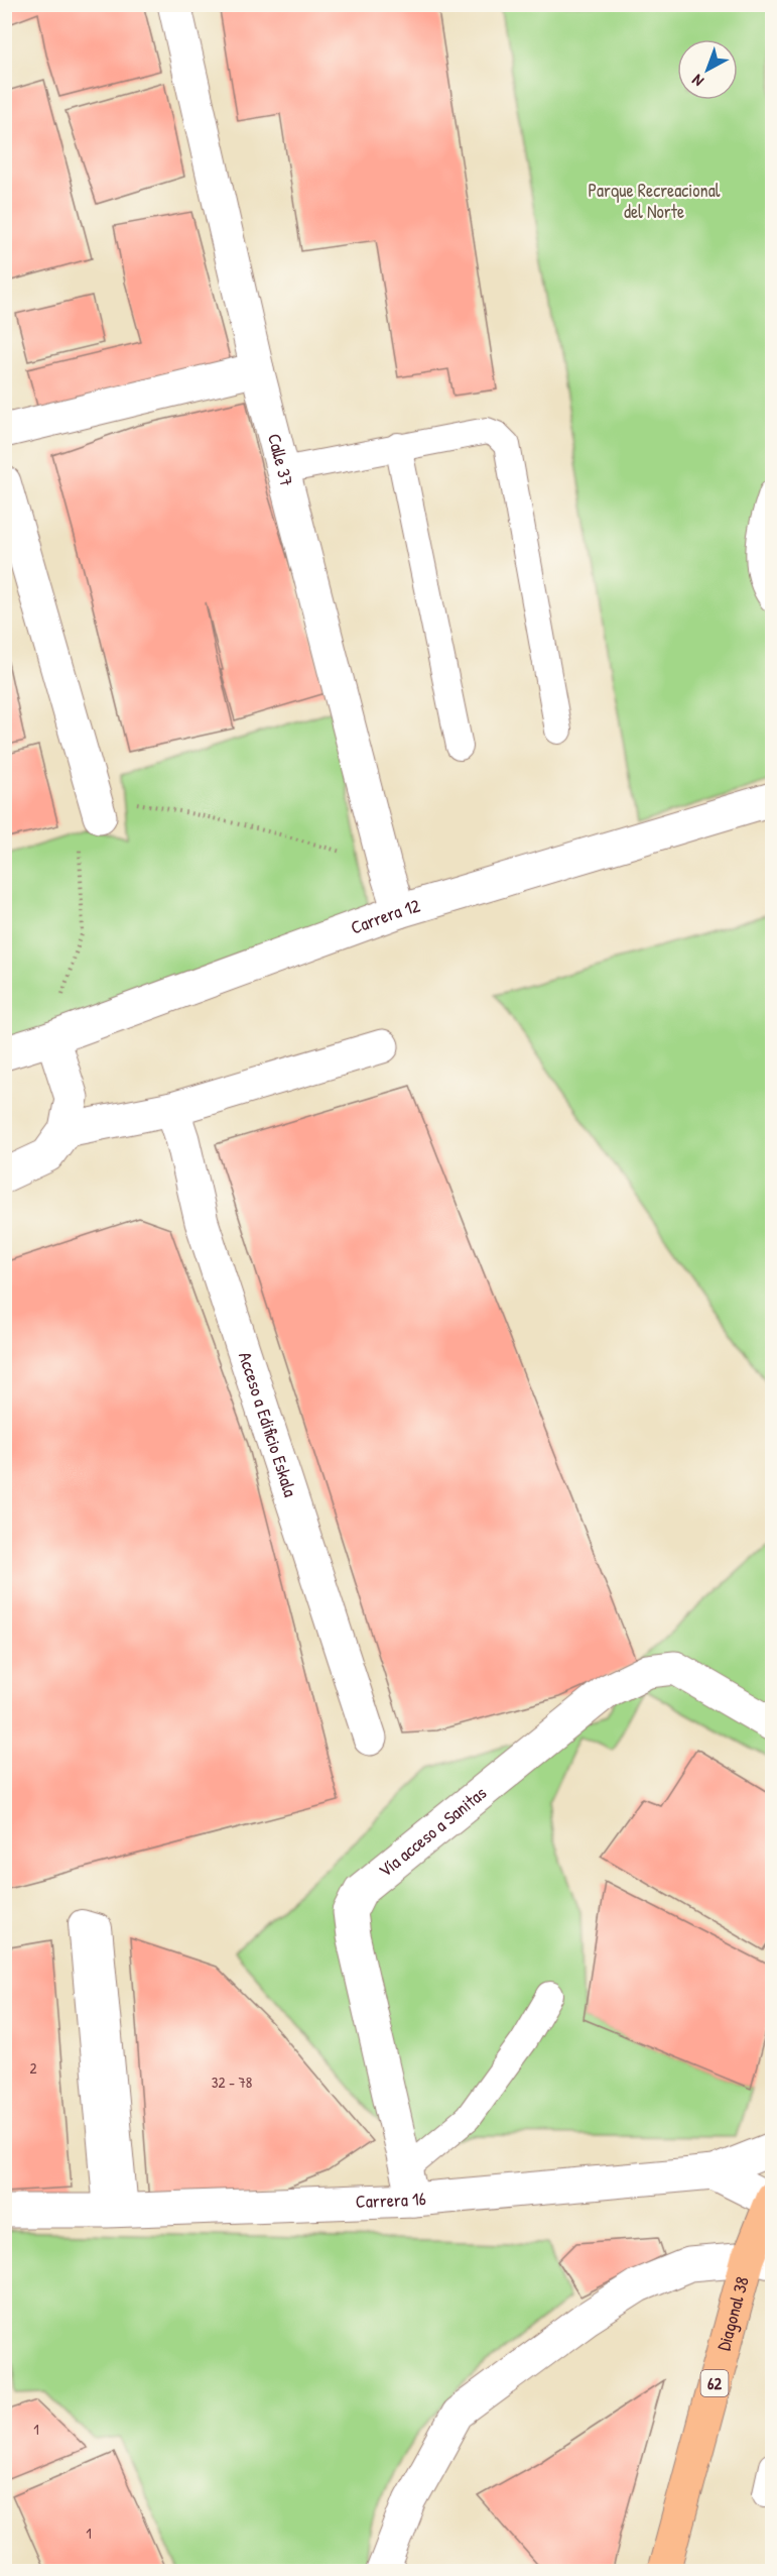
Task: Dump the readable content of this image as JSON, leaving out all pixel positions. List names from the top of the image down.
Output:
{
  "streets": {
    "main road": ["Diagonal 38", "62"],
    "street": [
      "Calle 37",
      "Carrera 12",
      "Acceso a Edificio Eskala",
      "Vía acceso a Sanitas",
      "Carrera 16"
    ]
  },
  "crossings": [
    ["Calle 37", "Carrera 12"],
    ["Vía acceso a Sanitas", "Carrera 16"]
  ],
  "parks": ["Parque Recreacional del Norte"],
  "house_numbers": [
    "2",
    "32 - 78",
    "1",
    "1"
  ],
  "north": "bottom left"
}
